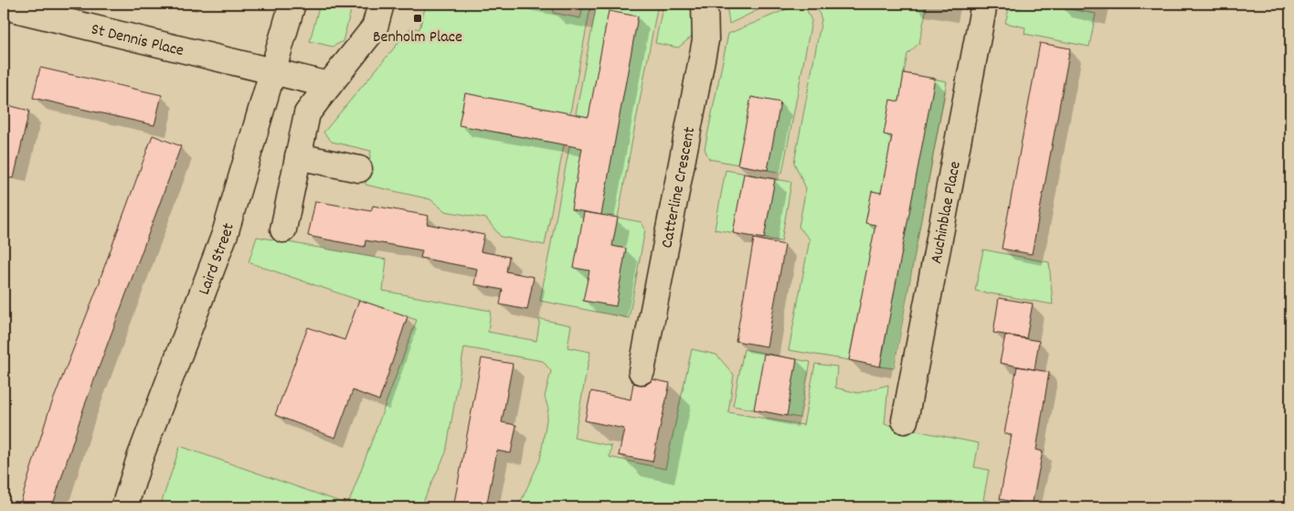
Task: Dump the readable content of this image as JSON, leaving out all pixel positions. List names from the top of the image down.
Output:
{
  "streets": {
    "street": [
      "St Dennis Place",
      "Catterline Crescent",
      "Auchinblae Place",
      "Laird Street"
    ]
  },
  "crossings": [
    ["St Dennis Place", "Laird Street"]
  ],
  "places": {
    "transit": ["Benholm Place"]
  }
}
